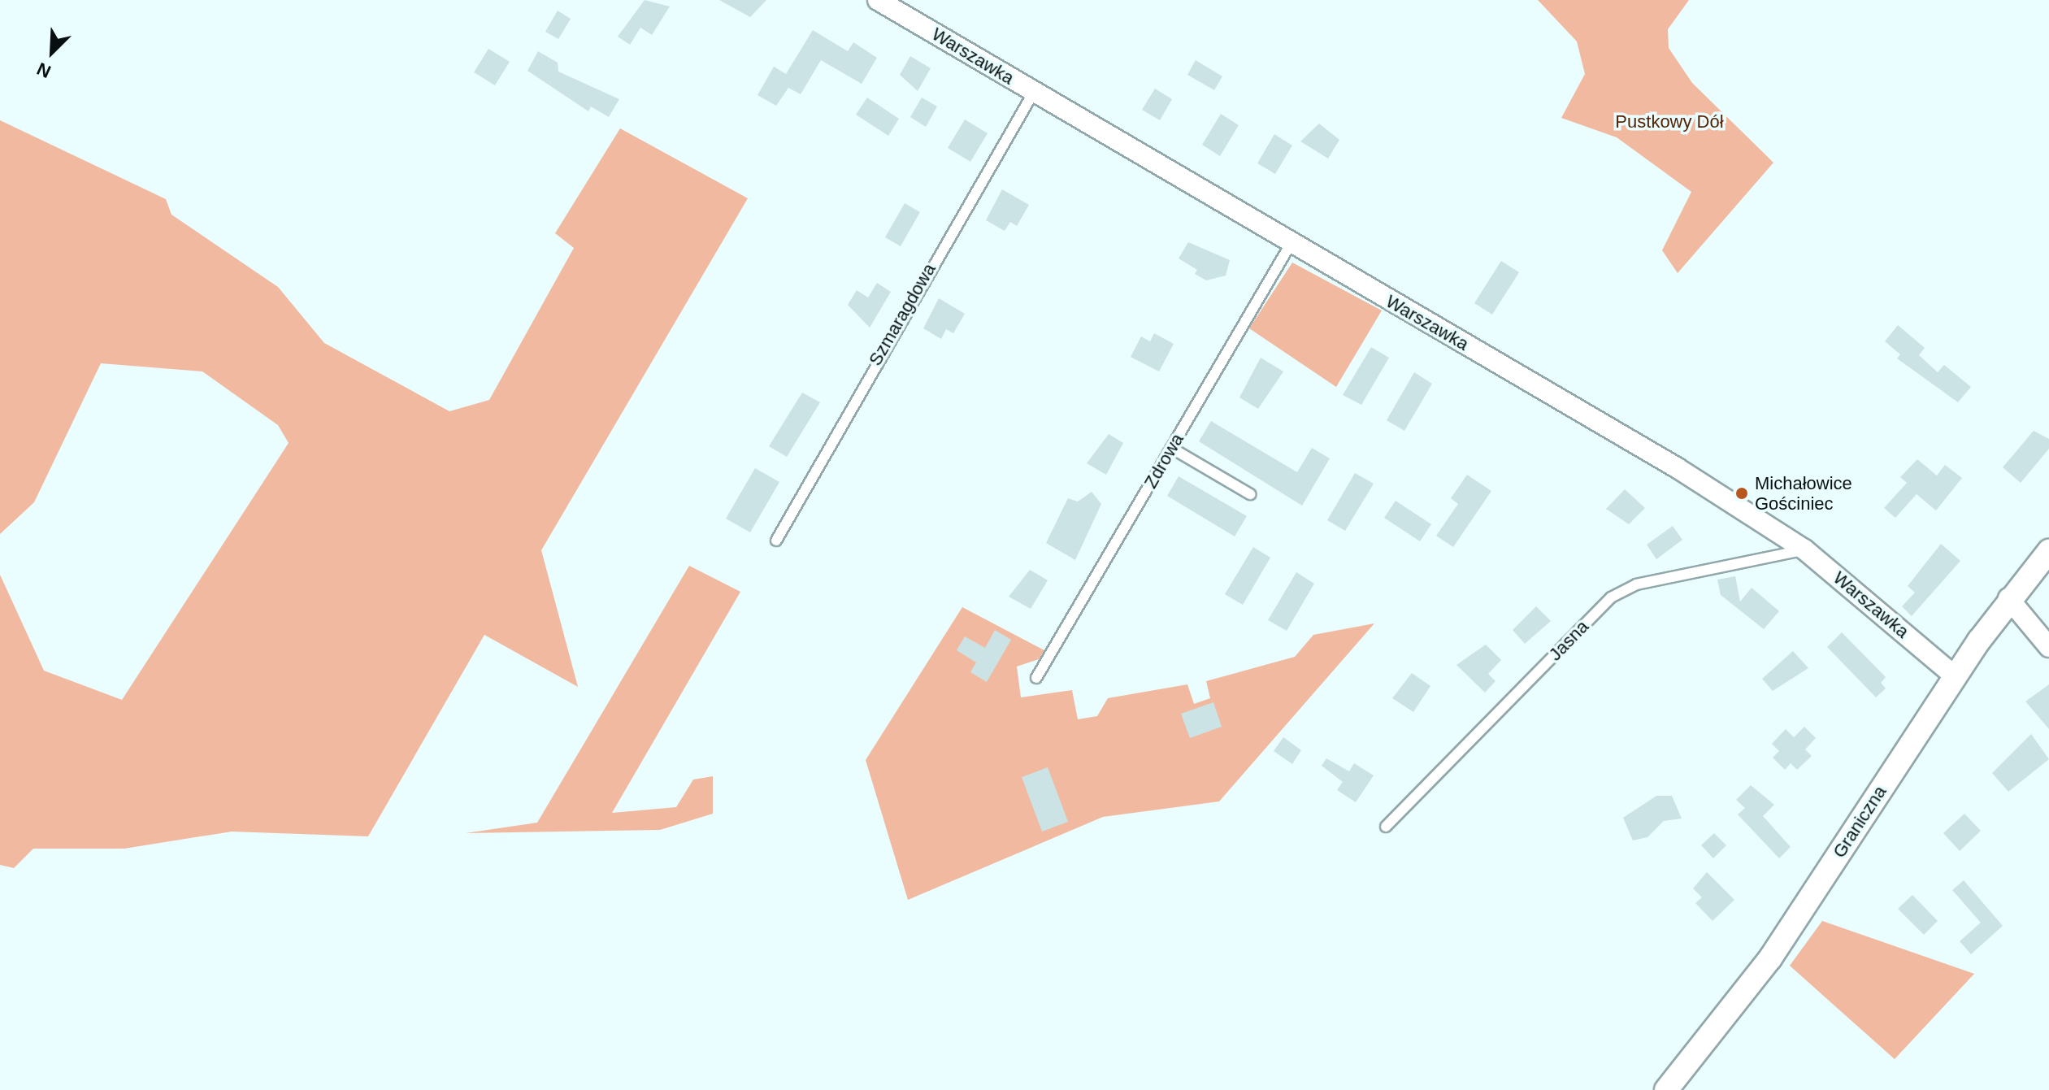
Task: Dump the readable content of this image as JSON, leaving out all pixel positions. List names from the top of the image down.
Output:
{
  "streets": {
    "street": ["Warszawka", "Graniczna"],
    "lane": ["Szmaragdowa", "Zdrowa", "Jasna"]
  },
  "crossings": [
    ["Warszawka", "Szmaragdowa"],
    ["Warszawka", "Zdrowa"],
    ["Warszawka", "Jasna"],
    ["Warszawka", "Graniczna"]
  ],
  "parks": ["Pustkowy Dół"],
  "places": ["Michałowice Gościniec"],
  "north": "bottom left"
}
